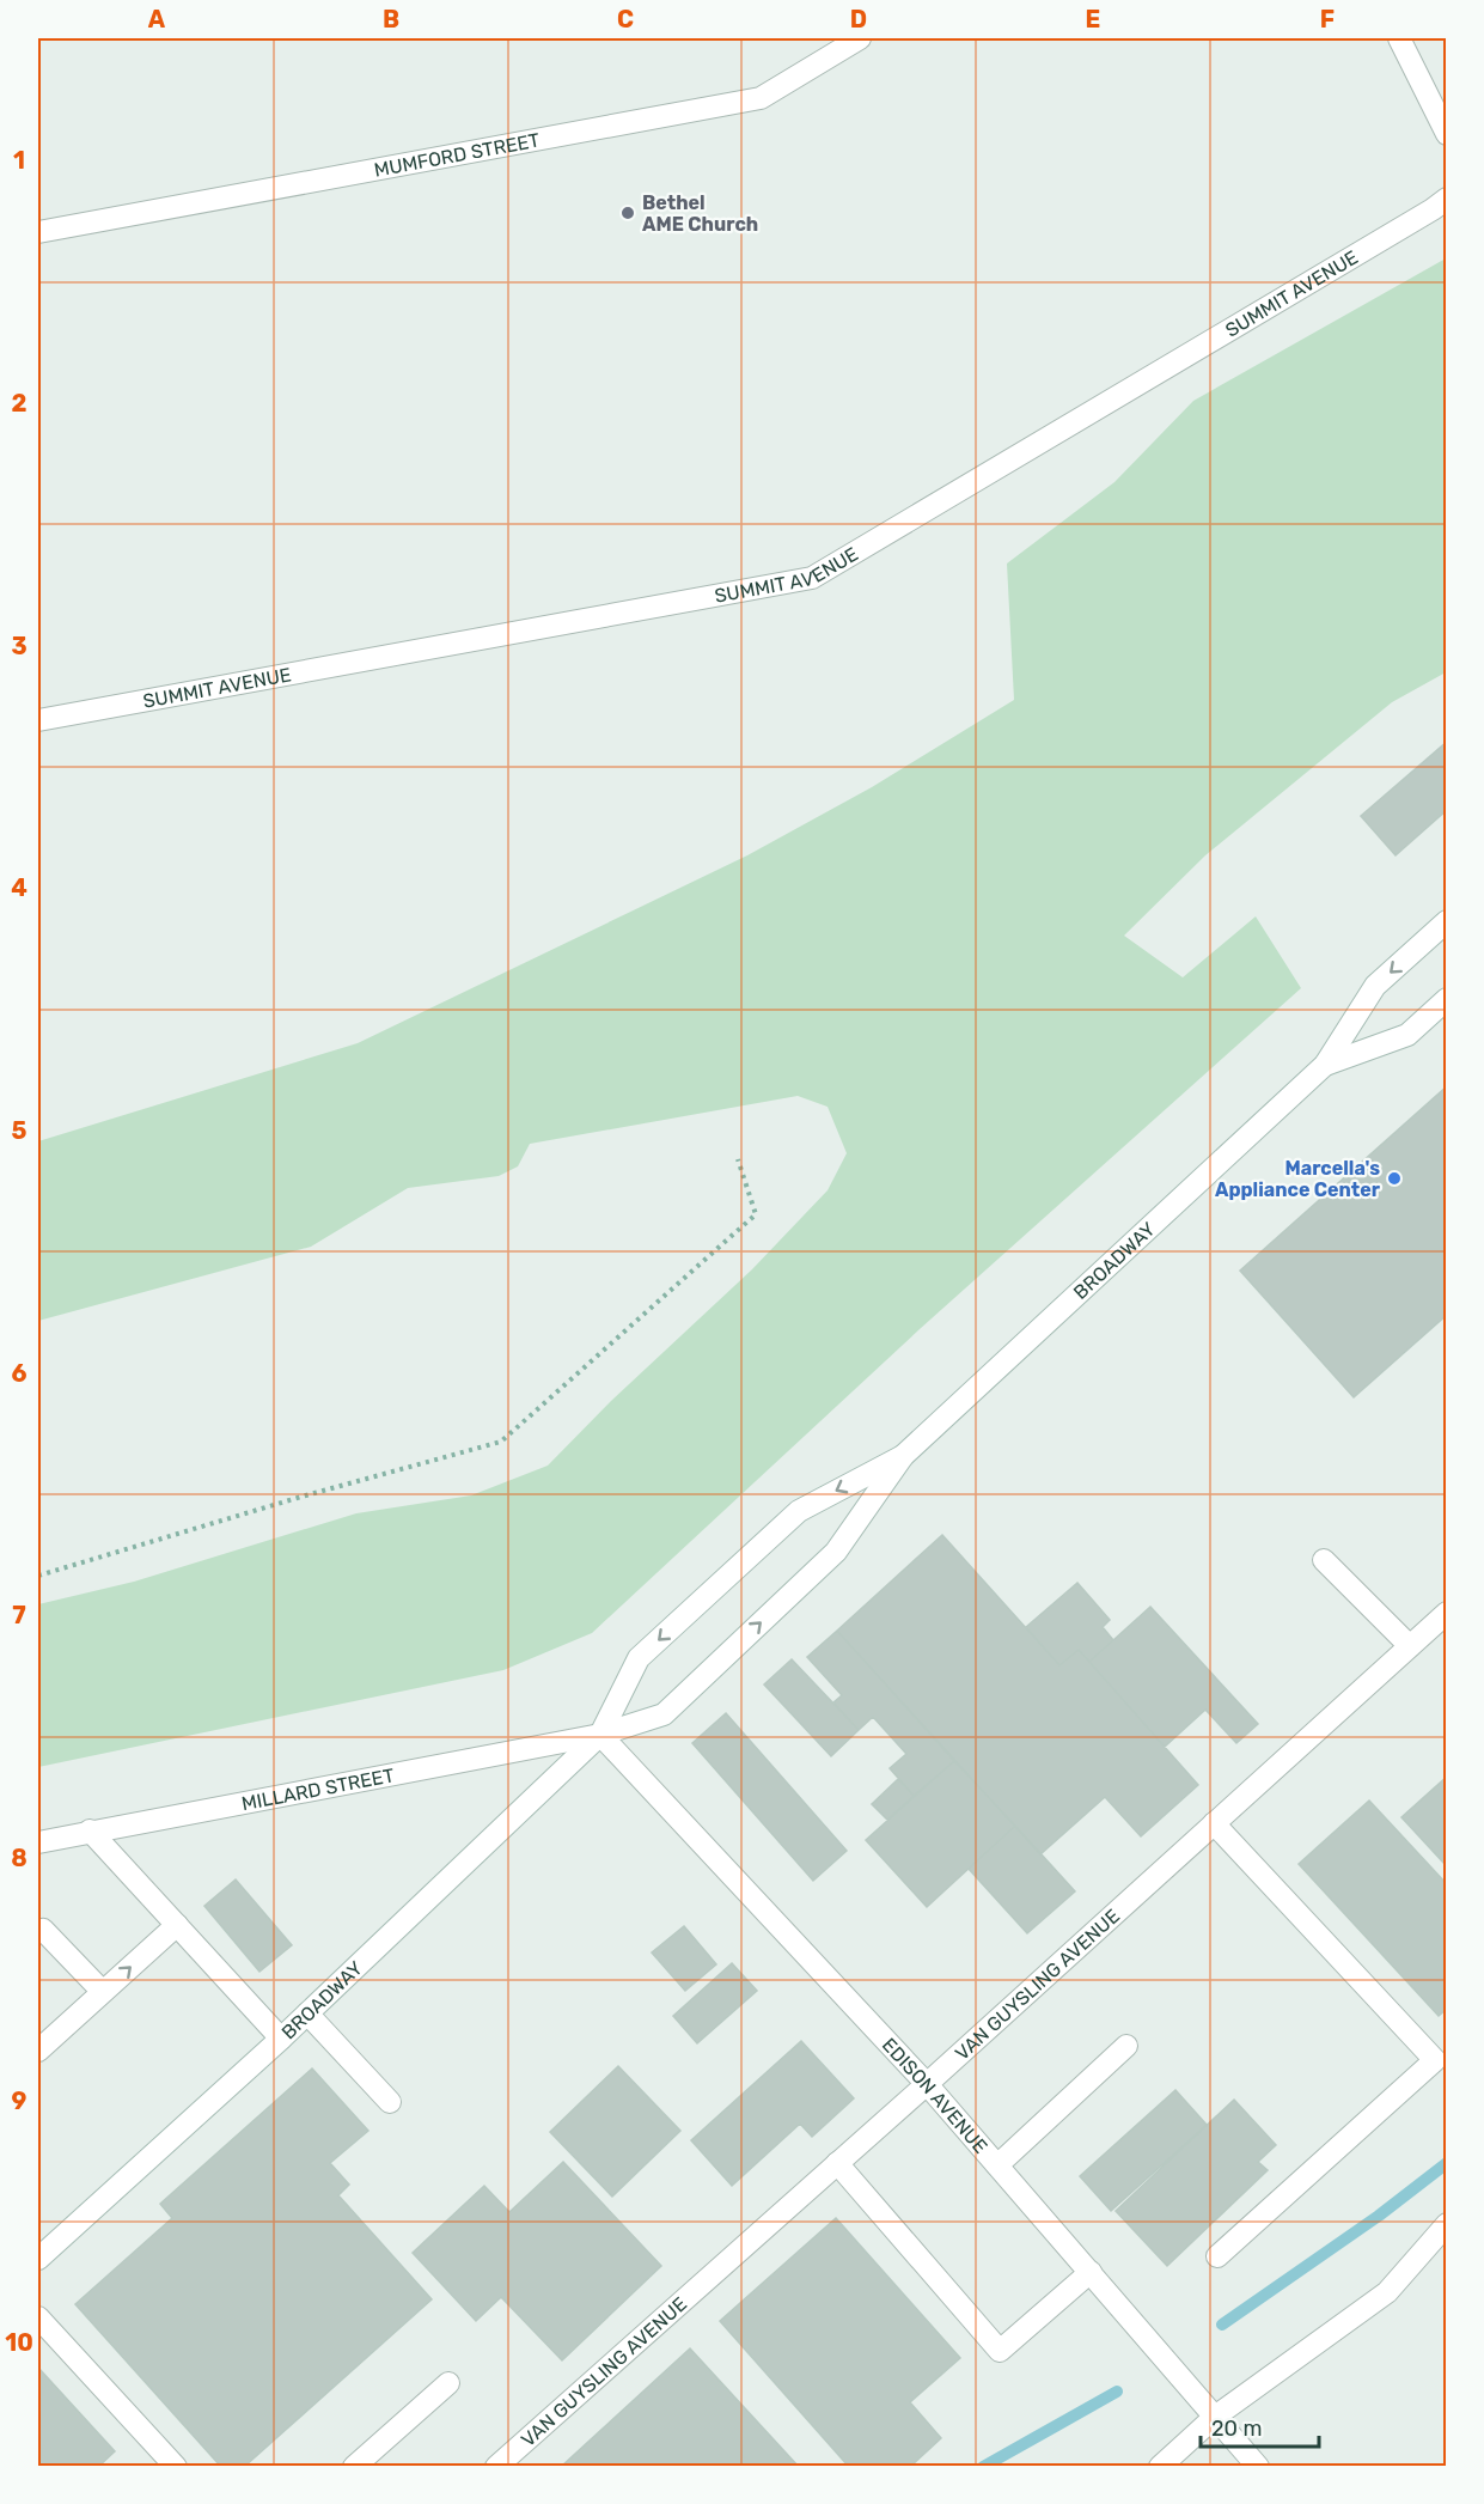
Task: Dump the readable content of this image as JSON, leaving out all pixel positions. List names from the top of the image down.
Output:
{
  "streets": {
    "street": [
      "MUMFORD STREET",
      "SUMMIT AVENUE",
      "BROADWAY",
      "MILLARD STREET",
      "VAN GUYSLING AVENUE",
      "EDISON AVENUE"
    ]
  },
  "crossings": [
    ["BROADWAY", "MILLARD STREET"],
    ["BROADWAY", "EDISON AVENUE"],
    ["MILLARD STREET", "EDISON AVENUE"],
    ["VAN GUYSLING AVENUE", "EDISON AVENUE"]
  ],
  "places": ["Bethel AME Church", "Marcella's Appliance Center"],
  "scale_bar": "20 m",
  "grid": {
    "columns": [
      "A",
      "B",
      "C",
      "D",
      "E",
      "F"
    ],
    "rows": [
      "1",
      "2",
      "3",
      "4",
      "5",
      "6",
      "7",
      "8",
      "9",
      "10"
    ]
  }
}
